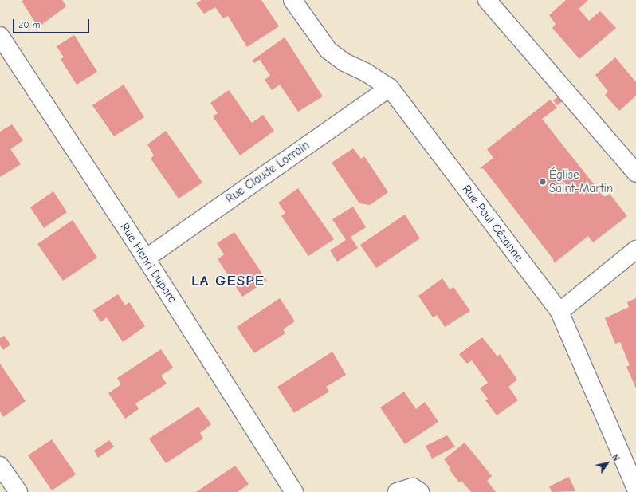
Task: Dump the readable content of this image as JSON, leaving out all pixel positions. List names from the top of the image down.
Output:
{
  "streets": {
    "street": ["Rue Claude Lorrain", "Rue Paul Cézanne", "Rue Henri Duparc"]
  },
  "crossings": [
    ["Rue Claude Lorrain", "Rue Paul Cézanne"],
    ["Rue Claude Lorrain", "Rue Henri Duparc"]
  ],
  "districts": ["LA GESPE"],
  "places": ["Église Saint-Martin"],
  "scale_bar": "20 m",
  "north": "top right"
}
